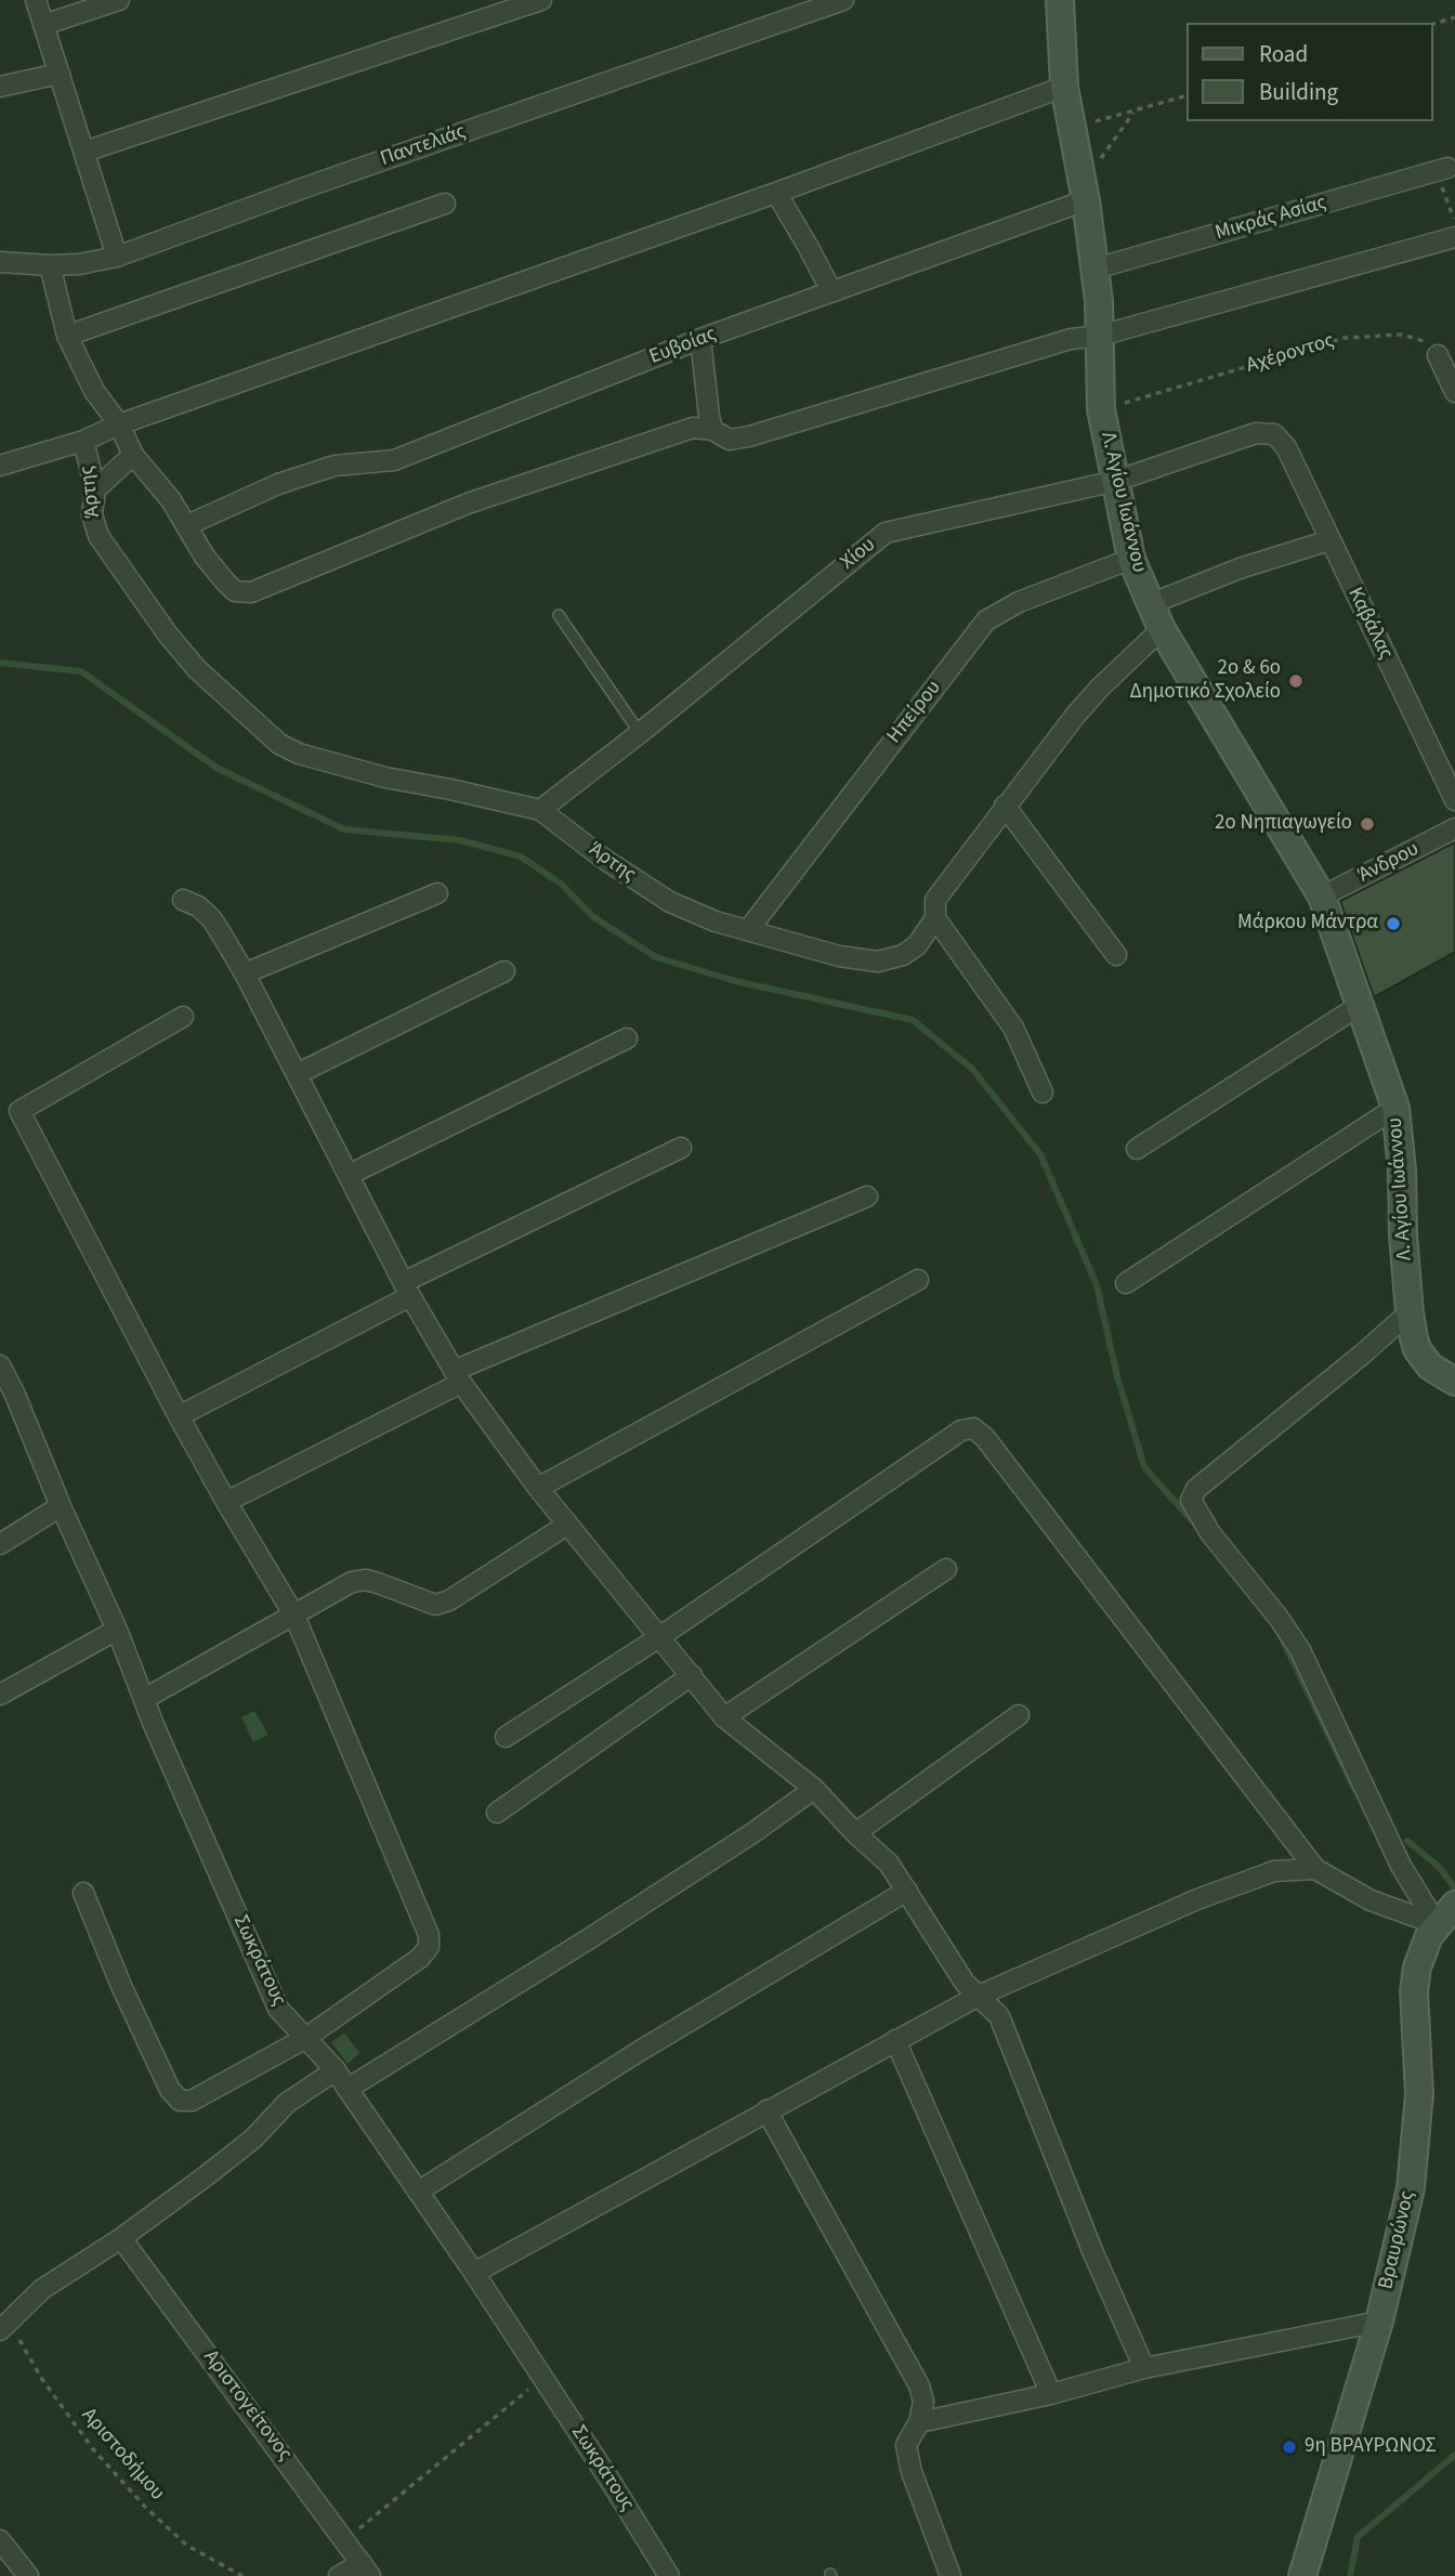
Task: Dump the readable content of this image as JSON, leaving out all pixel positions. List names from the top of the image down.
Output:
{
  "streets": {
    "street": [
      "Παντελιάς",
      "Μικράς Ασίας",
      "Ευβοίας",
      "Άρτης",
      "Λ. Αγίου Ιωάννου",
      "Χίου",
      "Καβάλας",
      "Ηπείρου",
      "Άνδρου",
      "Σωκράτους",
      "Βραυρώνος",
      "Αριστογείτονος"
    ],
    "path": ["Αχέροντος", "Αριστοδήμου"]
  },
  "crossings": [
    ["Μικράς Ασίας", "Λ. Αγίου Ιωάννου"],
    ["Ευβοίας", "Λ. Αγίου Ιωάννου"],
    ["Αχέροντος", "Λ. Αγίου Ιωάννου"],
    ["Άρτης", "Λ. Αγίου Ιωάννου"],
    ["Άρτης", "Χίου"],
    ["Άρτης", "Ηπείρου"],
    ["Λ. Αγίου Ιωάννου", "Χίου"],
    ["Λ. Αγίου Ιωάννου", "Ηπείρου"],
    ["Λ. Αγίου Ιωάννου", "Άνδρου"],
    ["Χίου", "Καβάλας"]
  ],
  "places": [
    "2ο & 6ο Δημοτικό Σχολείο",
    "2ο Νηπιαγωγείο",
    "Μάρκου Μάντρα",
    "9η ΒΡΑΥΡΩΝΟΣ"
  ],
  "legend": ["Road", "Building"]
}
